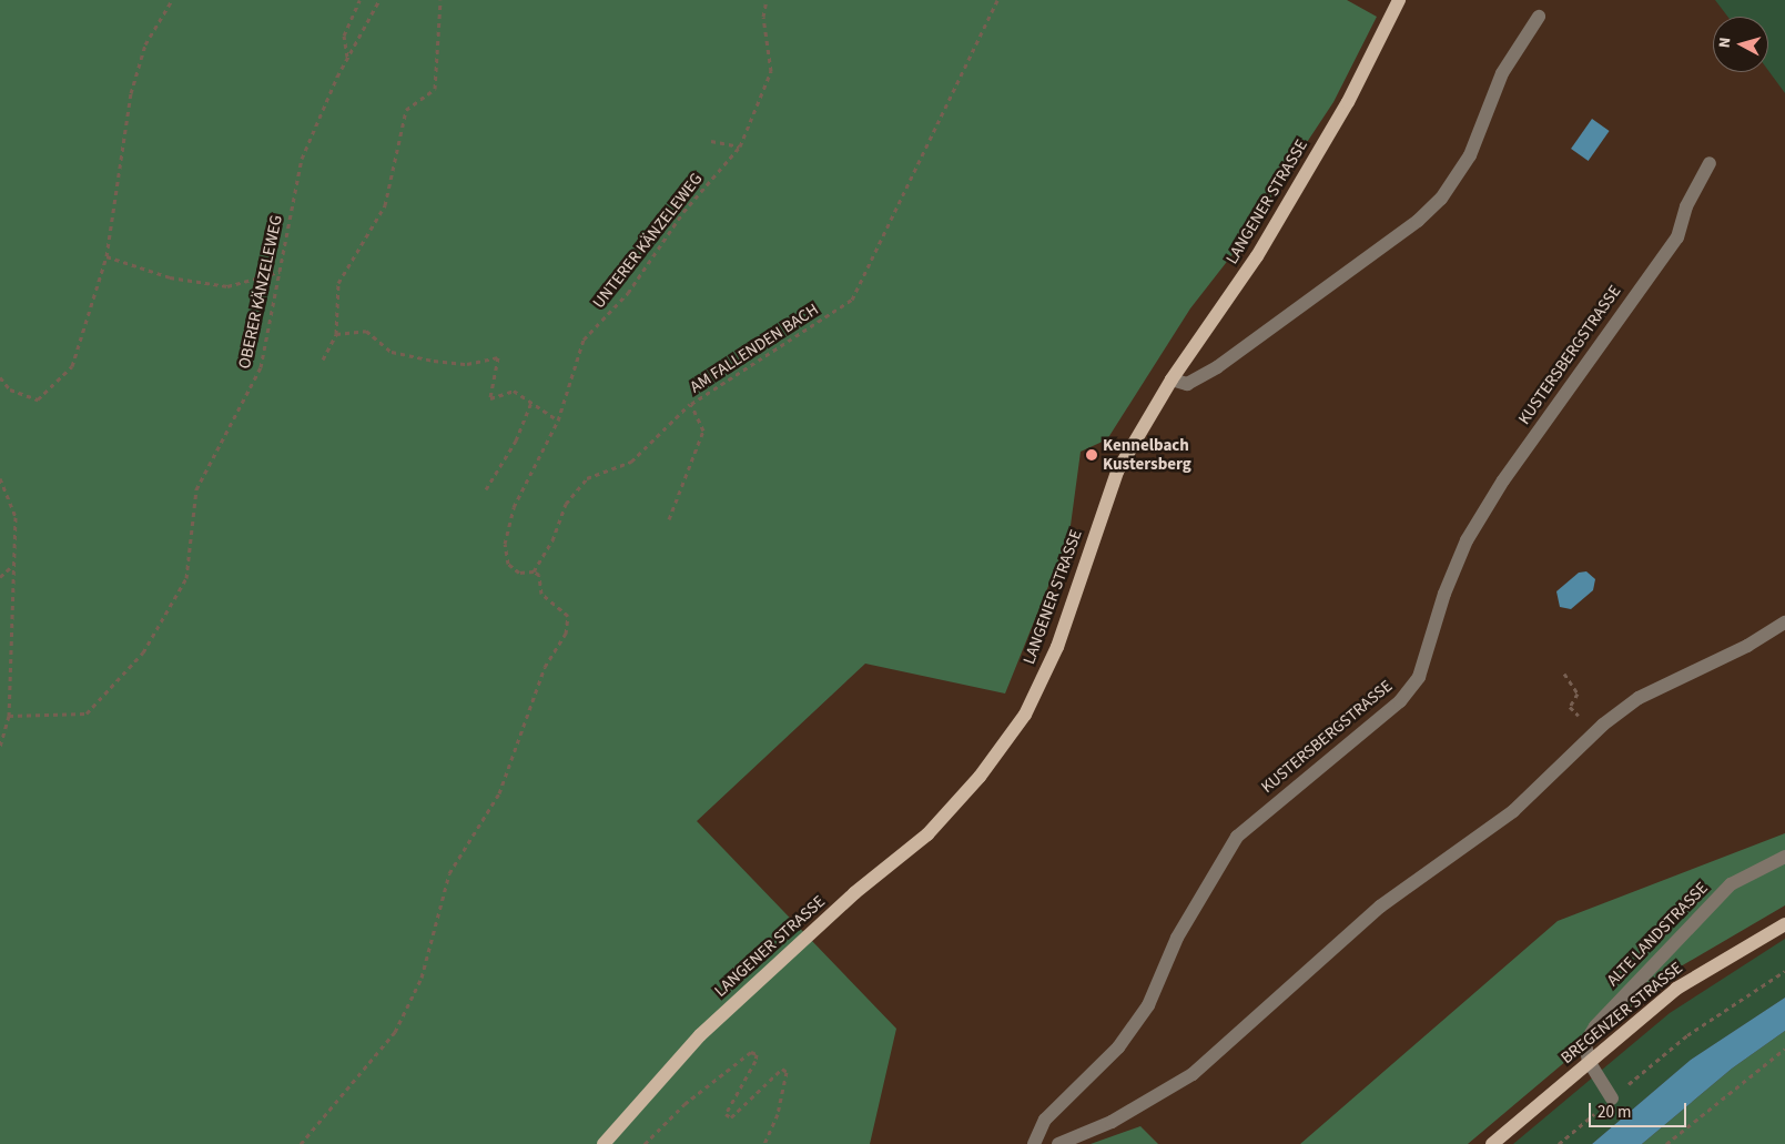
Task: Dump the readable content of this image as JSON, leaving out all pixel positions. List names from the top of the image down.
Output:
{
  "streets": {
    "main road": ["LANGENER STRASSE", "BREGENZER STRASSE"],
    "street": ["KUSTERSBERGSTRASSE", "ALTE LANDSTRASSE"],
    "path": ["UNTERER KÄNZELEWEG", "OBERER KÄNZELEWEG", "AM FALLENDEN BACH"]
  },
  "crossings": [
    ["ALTE LANDSTRASSE", "BREGENZER STRASSE"]
  ],
  "places": ["Kennelbach Kustersberg"],
  "scale_bar": "20 m",
  "north": "left"
}
